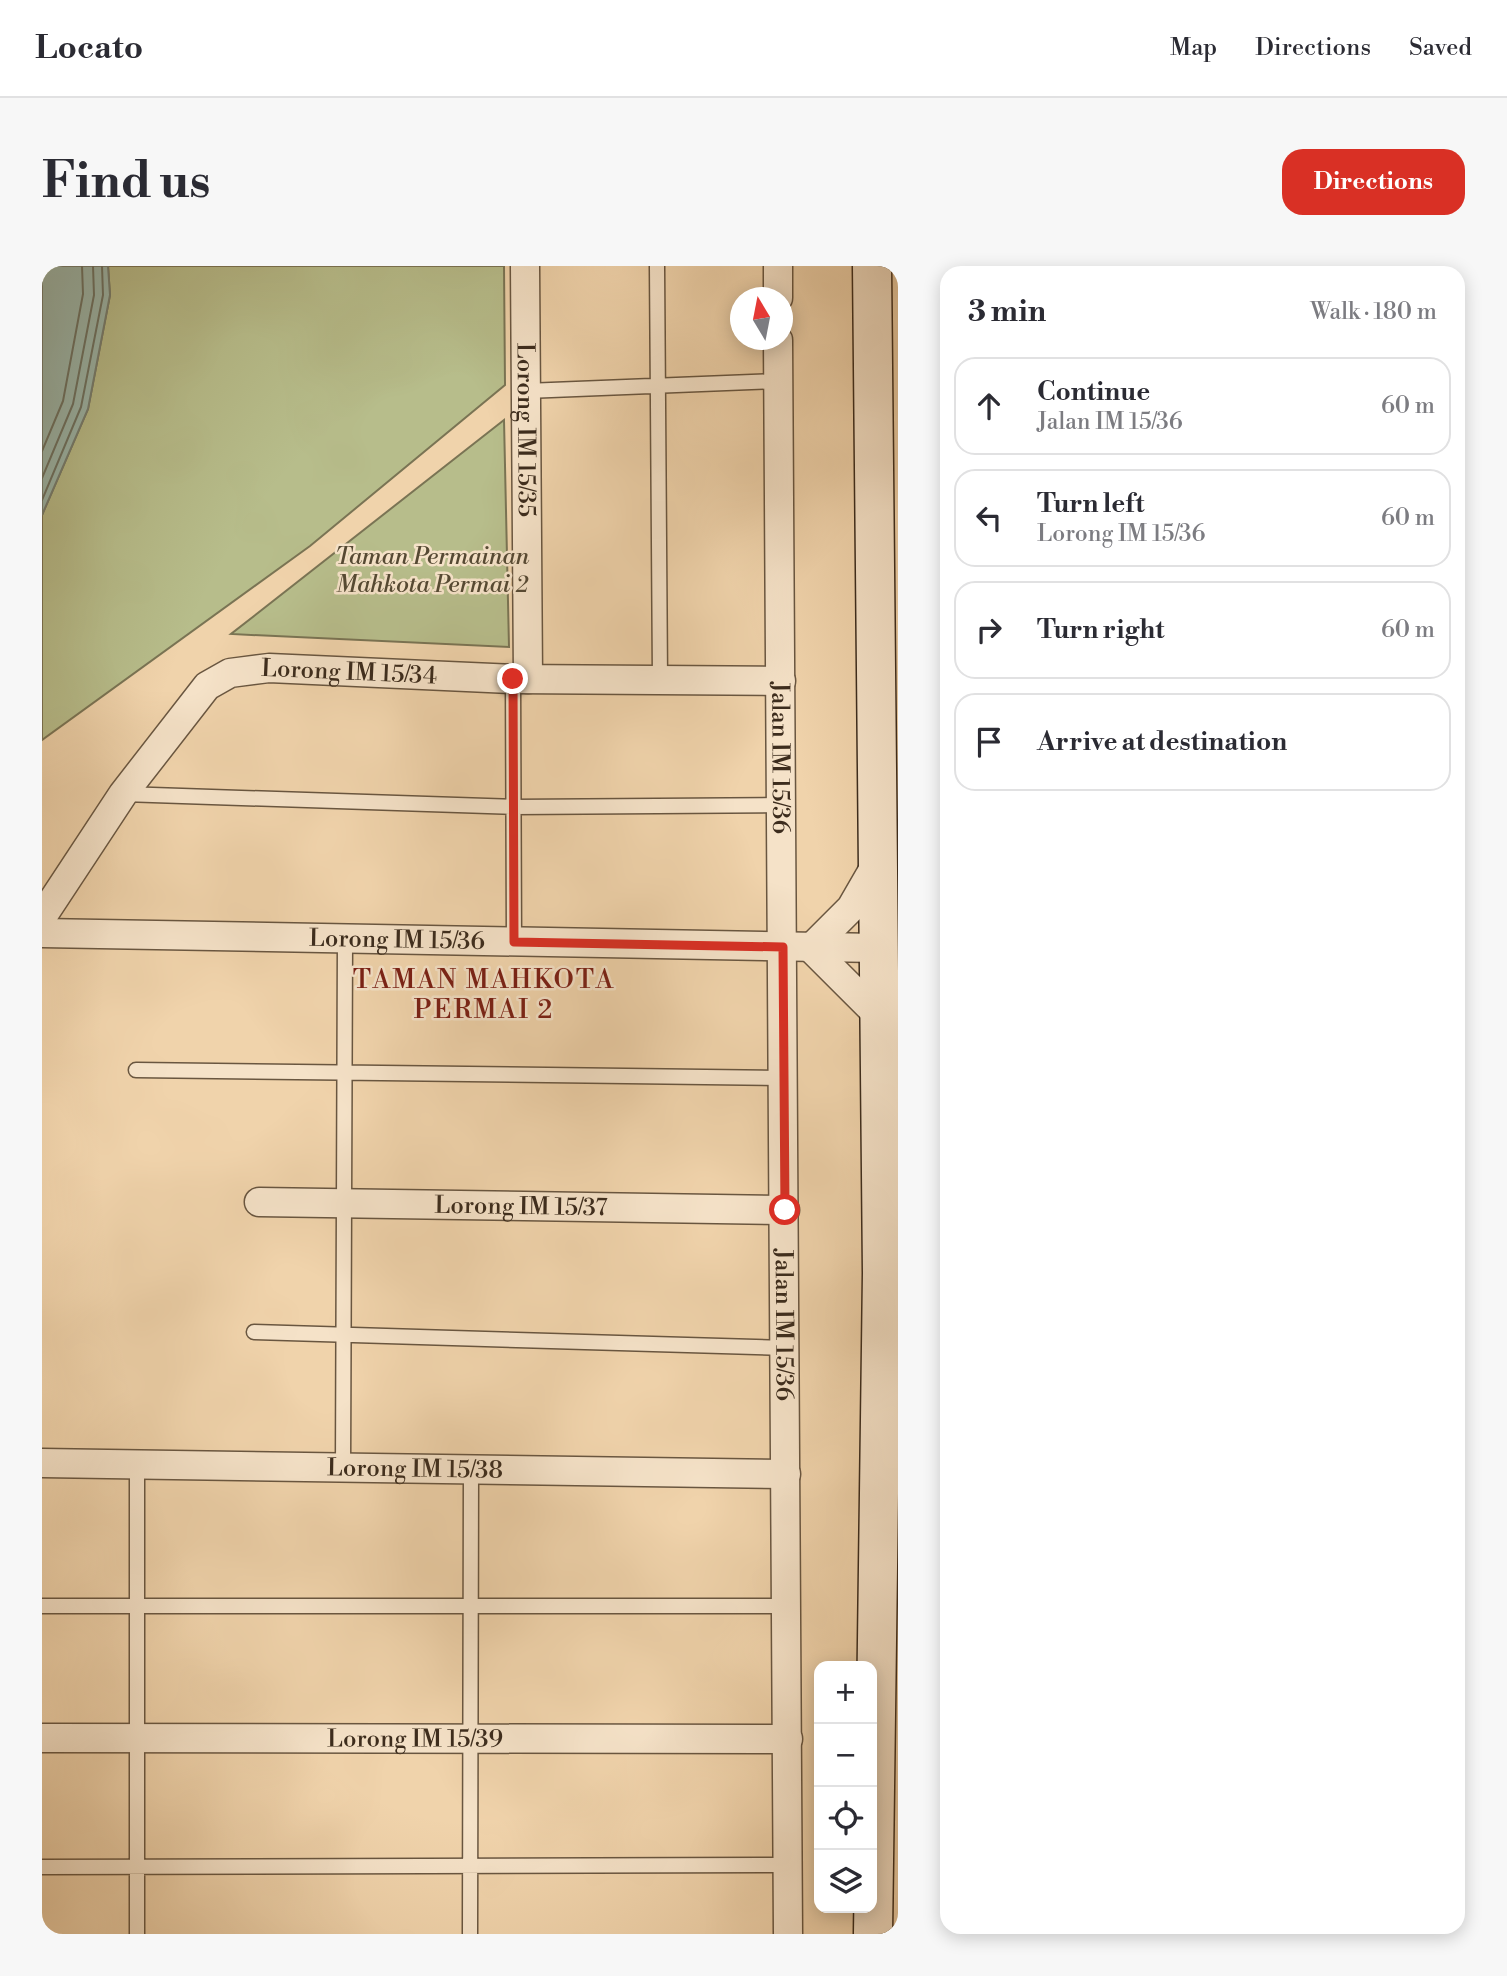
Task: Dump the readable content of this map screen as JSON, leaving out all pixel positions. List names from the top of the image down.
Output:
{
  "streets": {
    "street": [
      "Lorong IM 15/35",
      "Lorong IM 15/34",
      "Jalan IM 15/36",
      "Lorong IM 15/36",
      "Lorong IM 15/37",
      "Lorong IM 15/38",
      "Lorong IM 15/39"
    ]
  },
  "crossings": [
    ["Lorong IM 15/35", "Lorong IM 15/34"],
    ["Lorong IM 15/34", "Jalan IM 15/36"],
    ["Jalan IM 15/36", "Lorong IM 15/36"],
    ["Jalan IM 15/36", "Lorong IM 15/37"],
    ["Jalan IM 15/36", "Lorong IM 15/38"],
    ["Jalan IM 15/36", "Lorong IM 15/39"]
  ],
  "districts": ["TAMAN MAHKOTA PERMAI 2"],
  "parks": ["Taman Permainan Mahkota Permai 2"],
  "north": "top",
  "page": {
    "header": "Locato",
    "nav": ["Map", "Directions", "Saved"],
    "buttons": "Directions",
    "title": "Find us",
    "heading": ["3 min", "Walk · 180 m"],
    "list": [
      ["Continue", "Jalan IM 15/36", "60 m"],
      ["Turn left", "Lorong IM 15/36", "60 m"],
      ["Turn right", "60 m"],
      "Arrive at destination"
    ],
    "map_buttons": ["+", "−"]
  }
}
